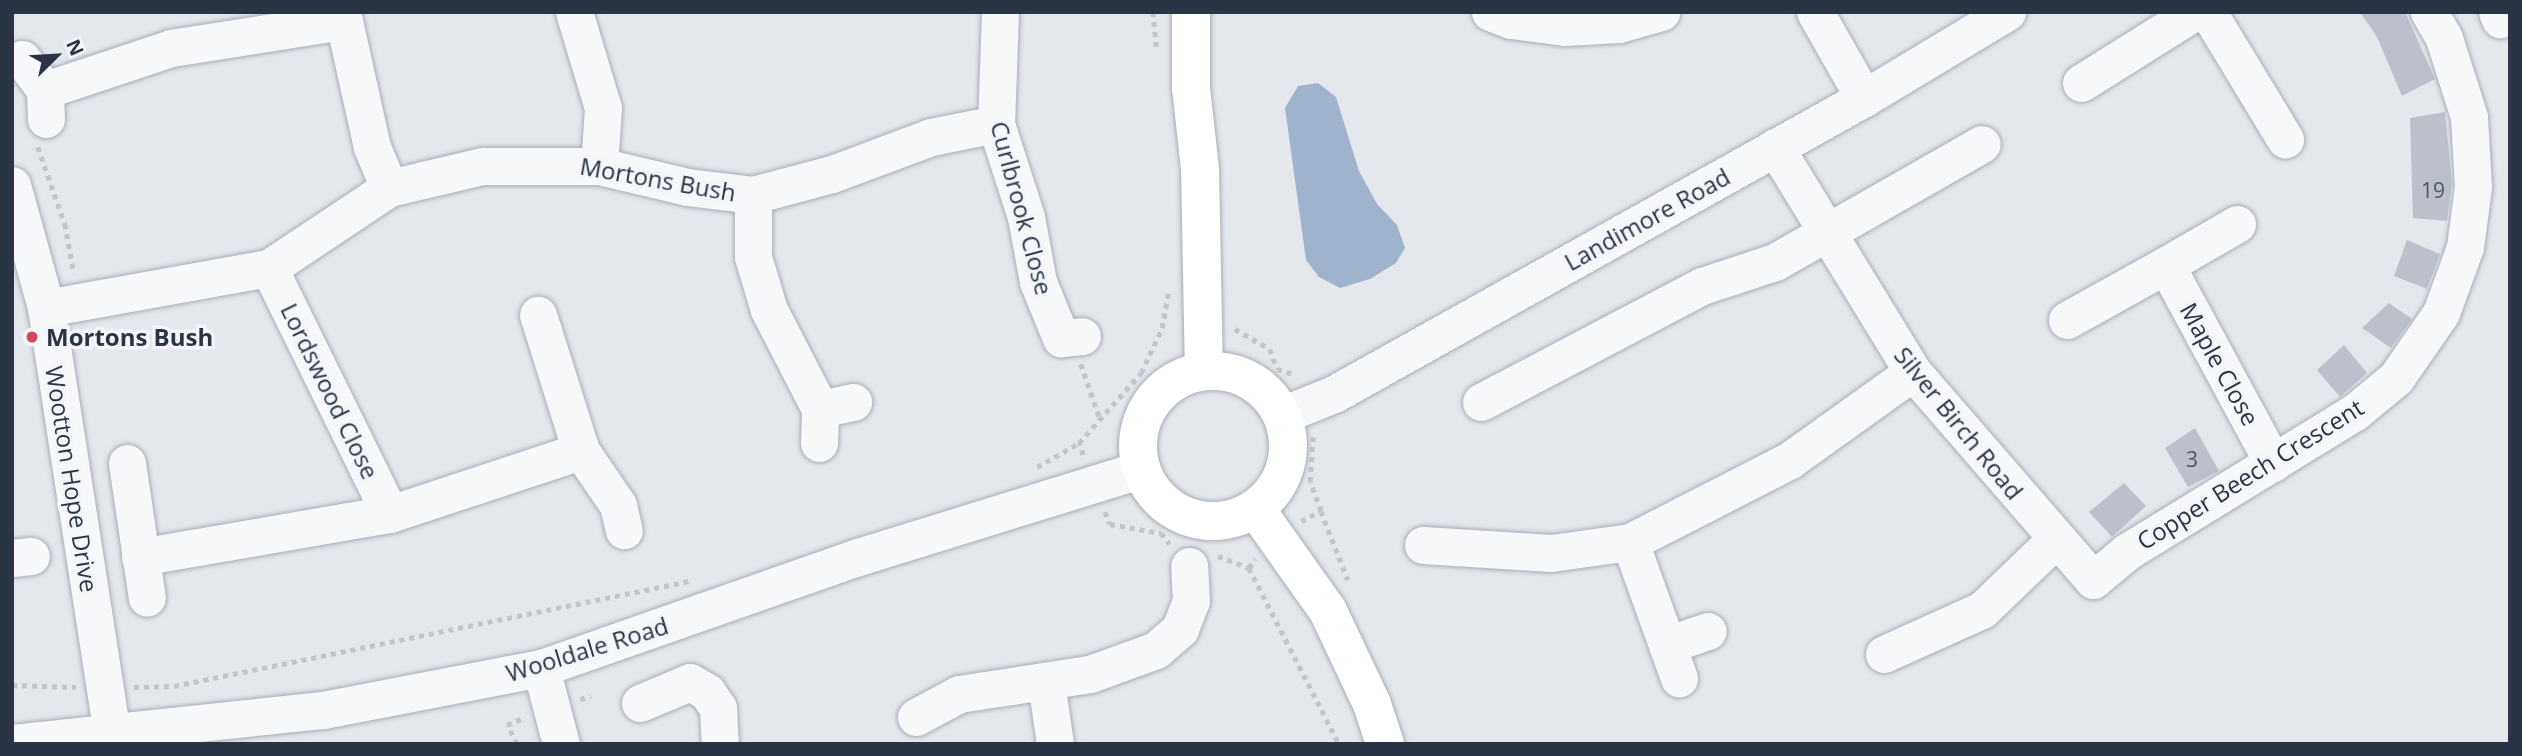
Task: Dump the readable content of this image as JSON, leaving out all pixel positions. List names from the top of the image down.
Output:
{
  "streets": {
    "street": [
      "Mortons Bush",
      "Curlbrook Close",
      "Landimore Road",
      "Maple Close",
      "Lordswood Close",
      "Silver Birch Road",
      "Copper Beech Crescent",
      "Wootton Hope Drive",
      "Wooldale Road"
    ]
  },
  "crossings": [
    ["Mortons Bush", "Curlbrook Close"],
    ["Mortons Bush", "Lordswood Close"],
    ["Mortons Bush", "Wootton Hope Drive"],
    ["Landimore Road", "Silver Birch Road"],
    ["Landimore Road", "Wooldale Road"],
    ["Maple Close", "Copper Beech Crescent"],
    ["Silver Birch Road", "Copper Beech Crescent"],
    ["Wootton Hope Drive", "Wooldale Road"]
  ],
  "places": ["Mortons Bush"],
  "house_numbers": ["19", "3"],
  "north": "top right"
}
